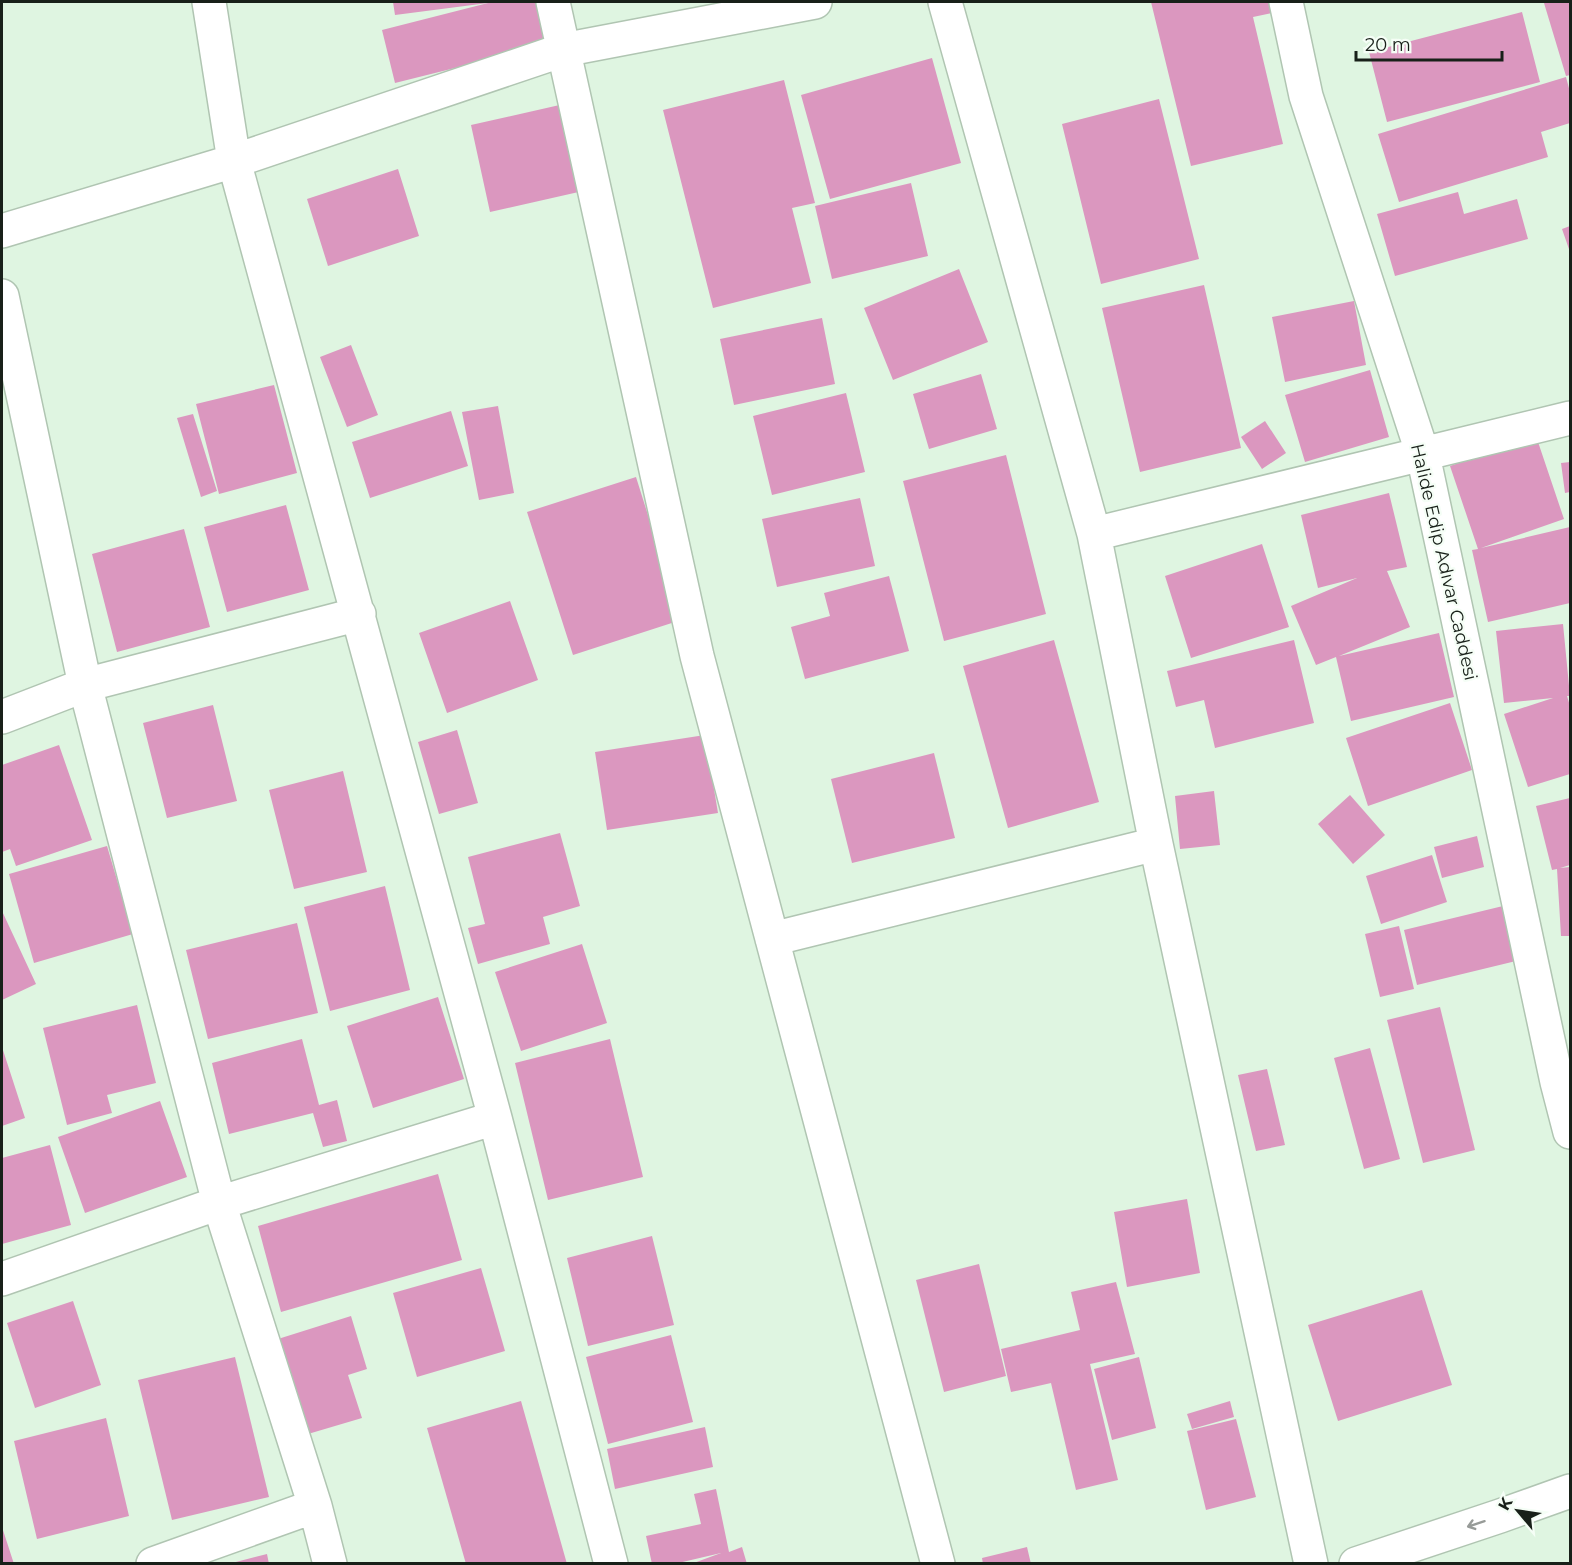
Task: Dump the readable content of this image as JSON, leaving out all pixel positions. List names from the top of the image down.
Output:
{
  "streets": {
    "main road": ["Halide Edip Adıvar Caddesi"]
  },
  "scale_bar": "20 m",
  "north": "top left"
}
